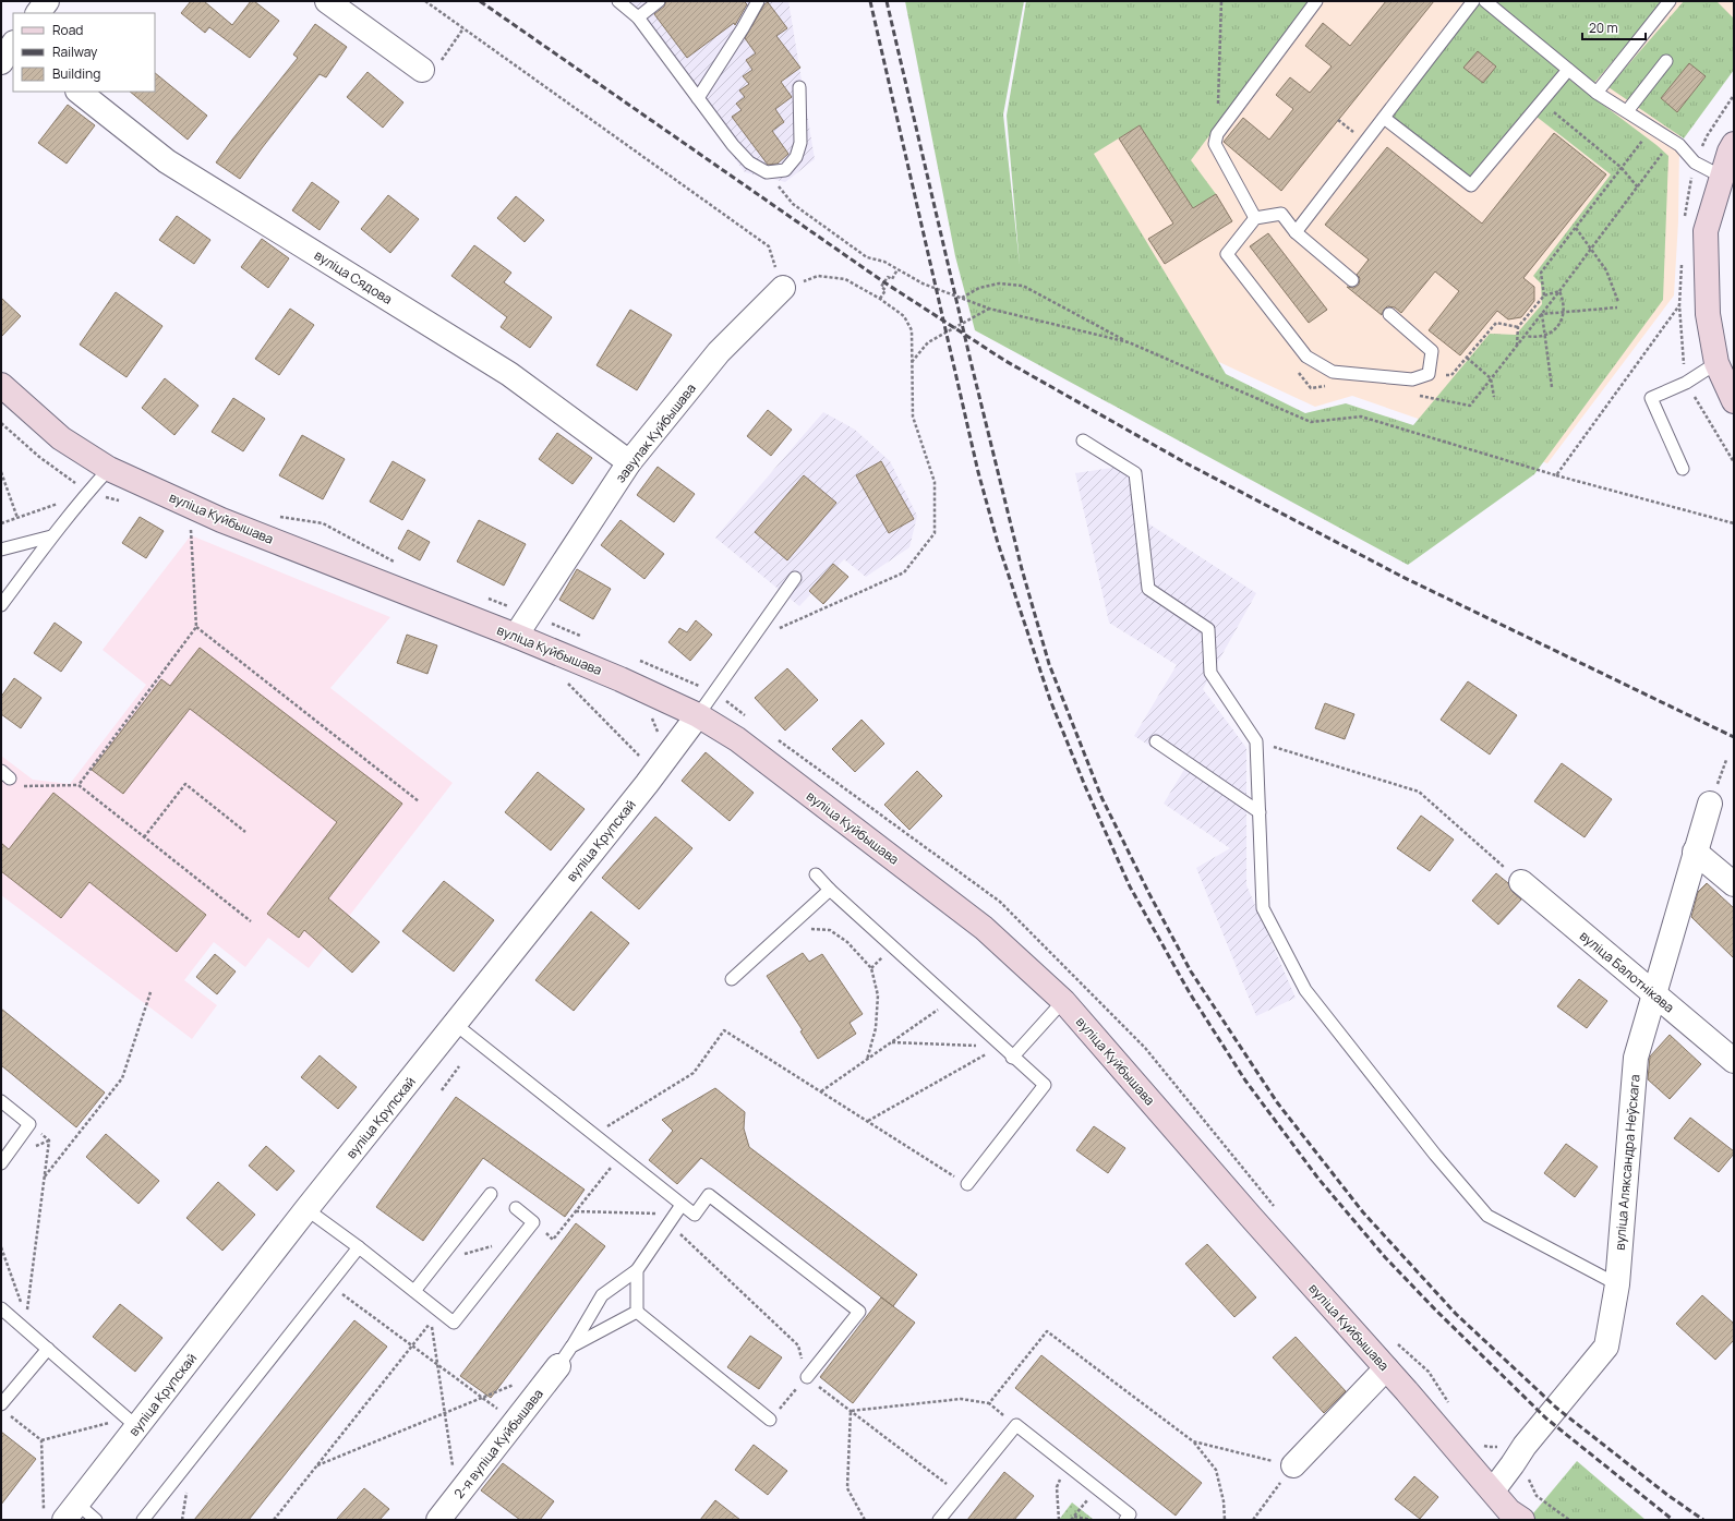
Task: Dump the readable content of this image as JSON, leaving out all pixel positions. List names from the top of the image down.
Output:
{
  "streets": {
    "main road": ["вуліца Куйбышава"],
    "street": [
      "вуліца Сядова",
      "завулак Куйбышава",
      "вуліца Крупскай",
      "вуліца Балотнікава",
      "вуліца Аляксандра Неўскага",
      "2-я вуліца Куйбышава"
    ]
  },
  "crossings": [
    ["вуліца Сядова", "завулак Куйбышава"],
    ["завулак Куйбышава", "вуліца Куйбышава"],
    ["вуліца Куйбышава", "вуліца Крупскай"],
    ["вуліца Куйбышава", "вуліца Аляксандра Неўскага"],
    ["вуліца Балотнікава", "вуліца Аляксандра Неўскага"]
  ],
  "legend": ["Road", "Railway", "Building"],
  "scale_bar": "20 m"
}
